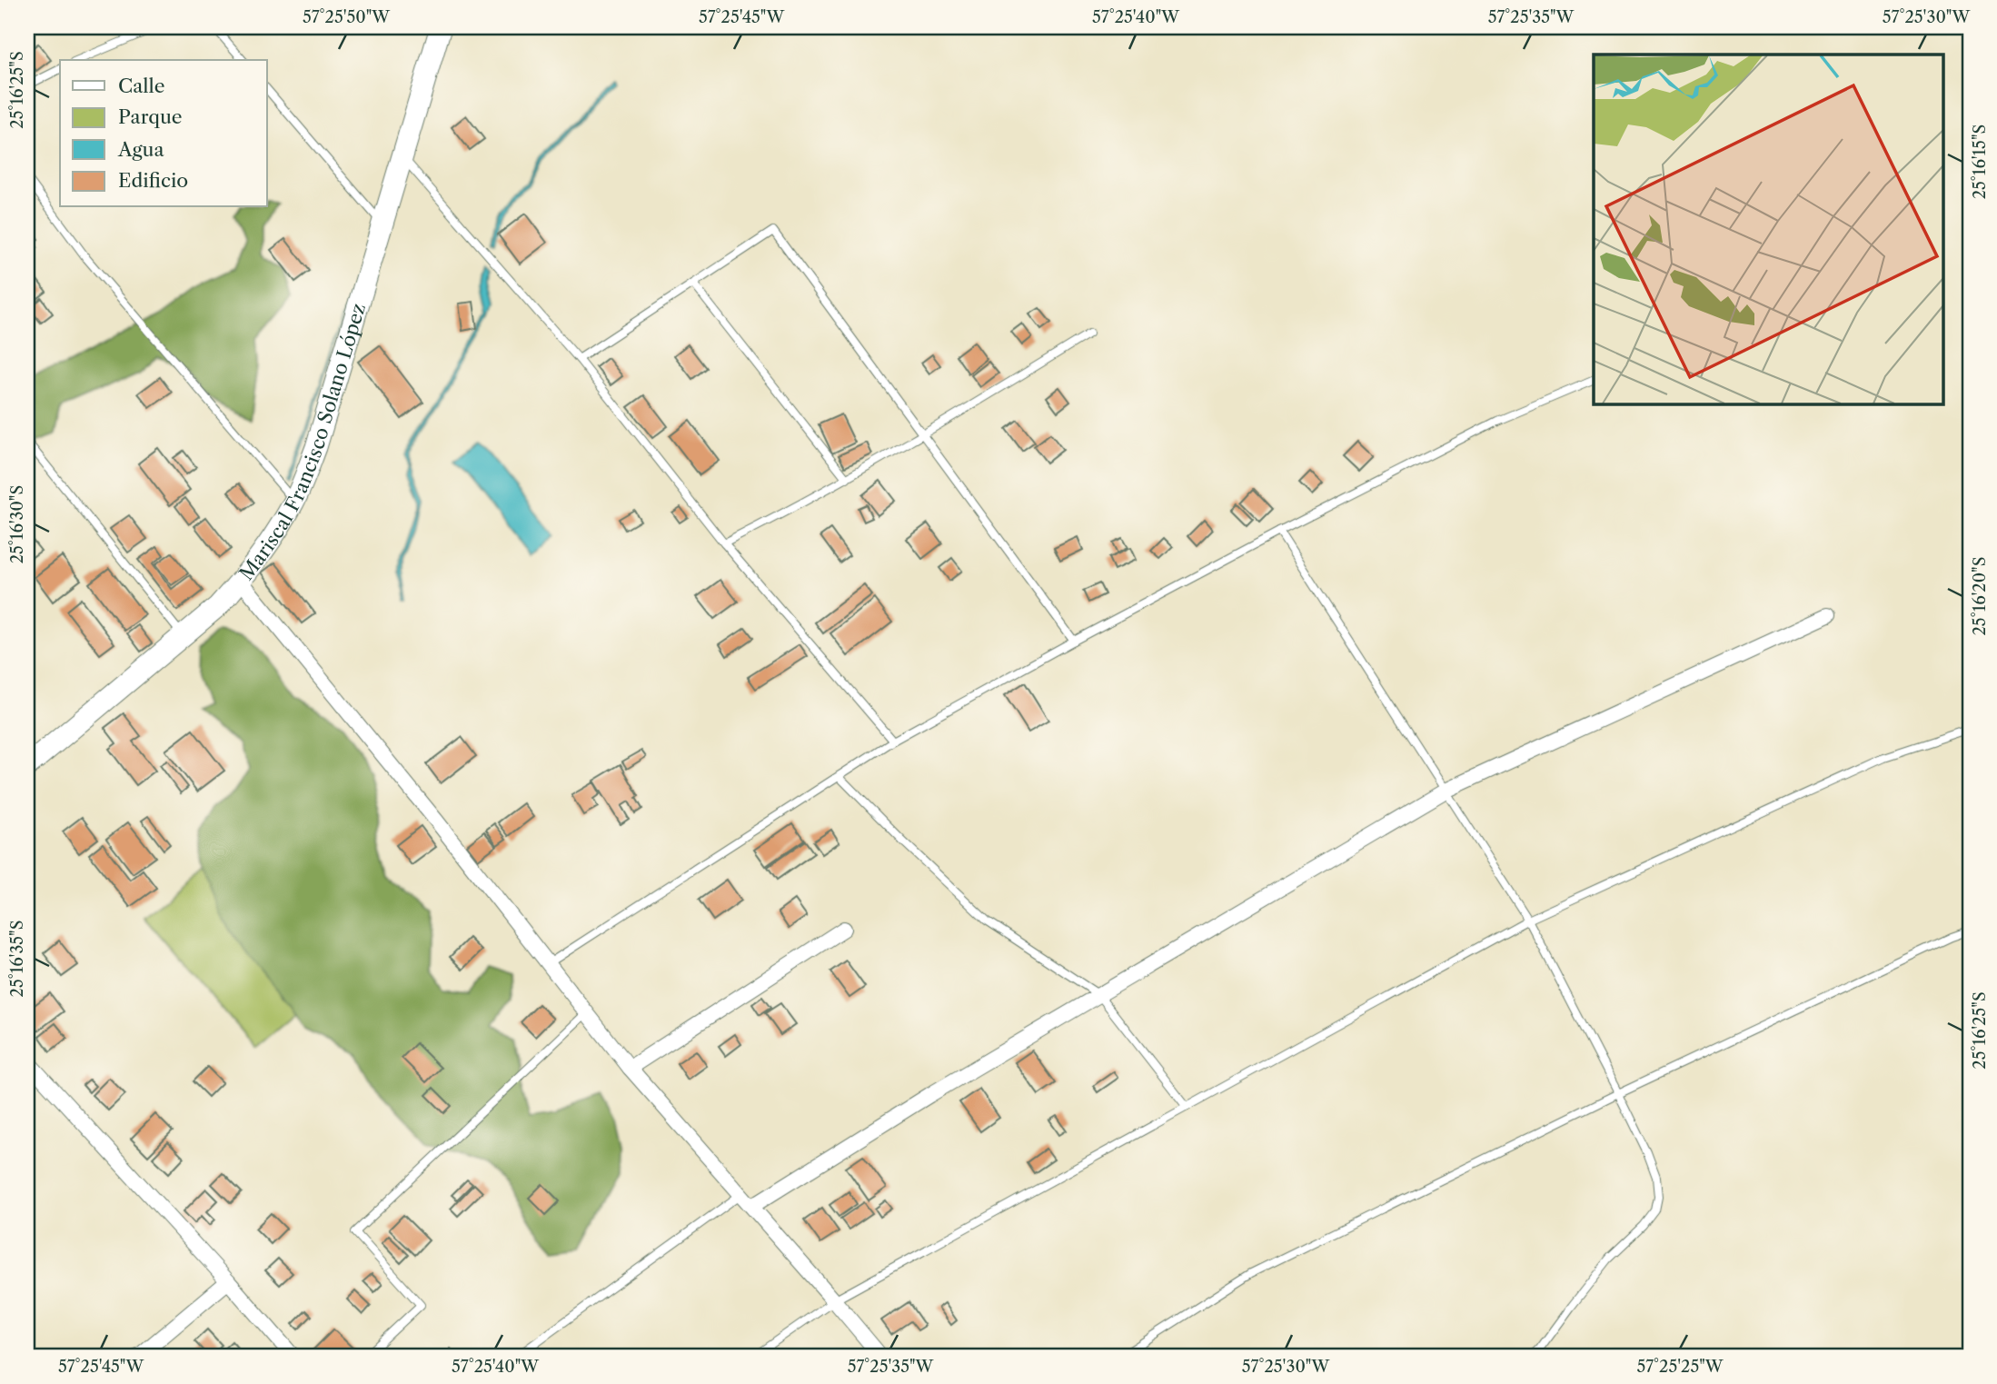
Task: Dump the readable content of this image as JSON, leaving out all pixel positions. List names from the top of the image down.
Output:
{
  "streets": {
    "main road": ["Mariscal Francisco Solano López"]
  },
  "legend": [
    "Calle",
    "Parque",
    "Agua",
    "Edificio"
  ],
  "coordinates": [
    "57°25'50\"W",
    "57°25'45\"W",
    "57°25'40\"W",
    "57°25'35\"W",
    "57°25'30\"W",
    "25°16'25\"S",
    "25°16'15\"S",
    "25°16'30\"S",
    "25°16'20\"S",
    "25°16'35\"S",
    "57°25'25\"W"
  ]
}
